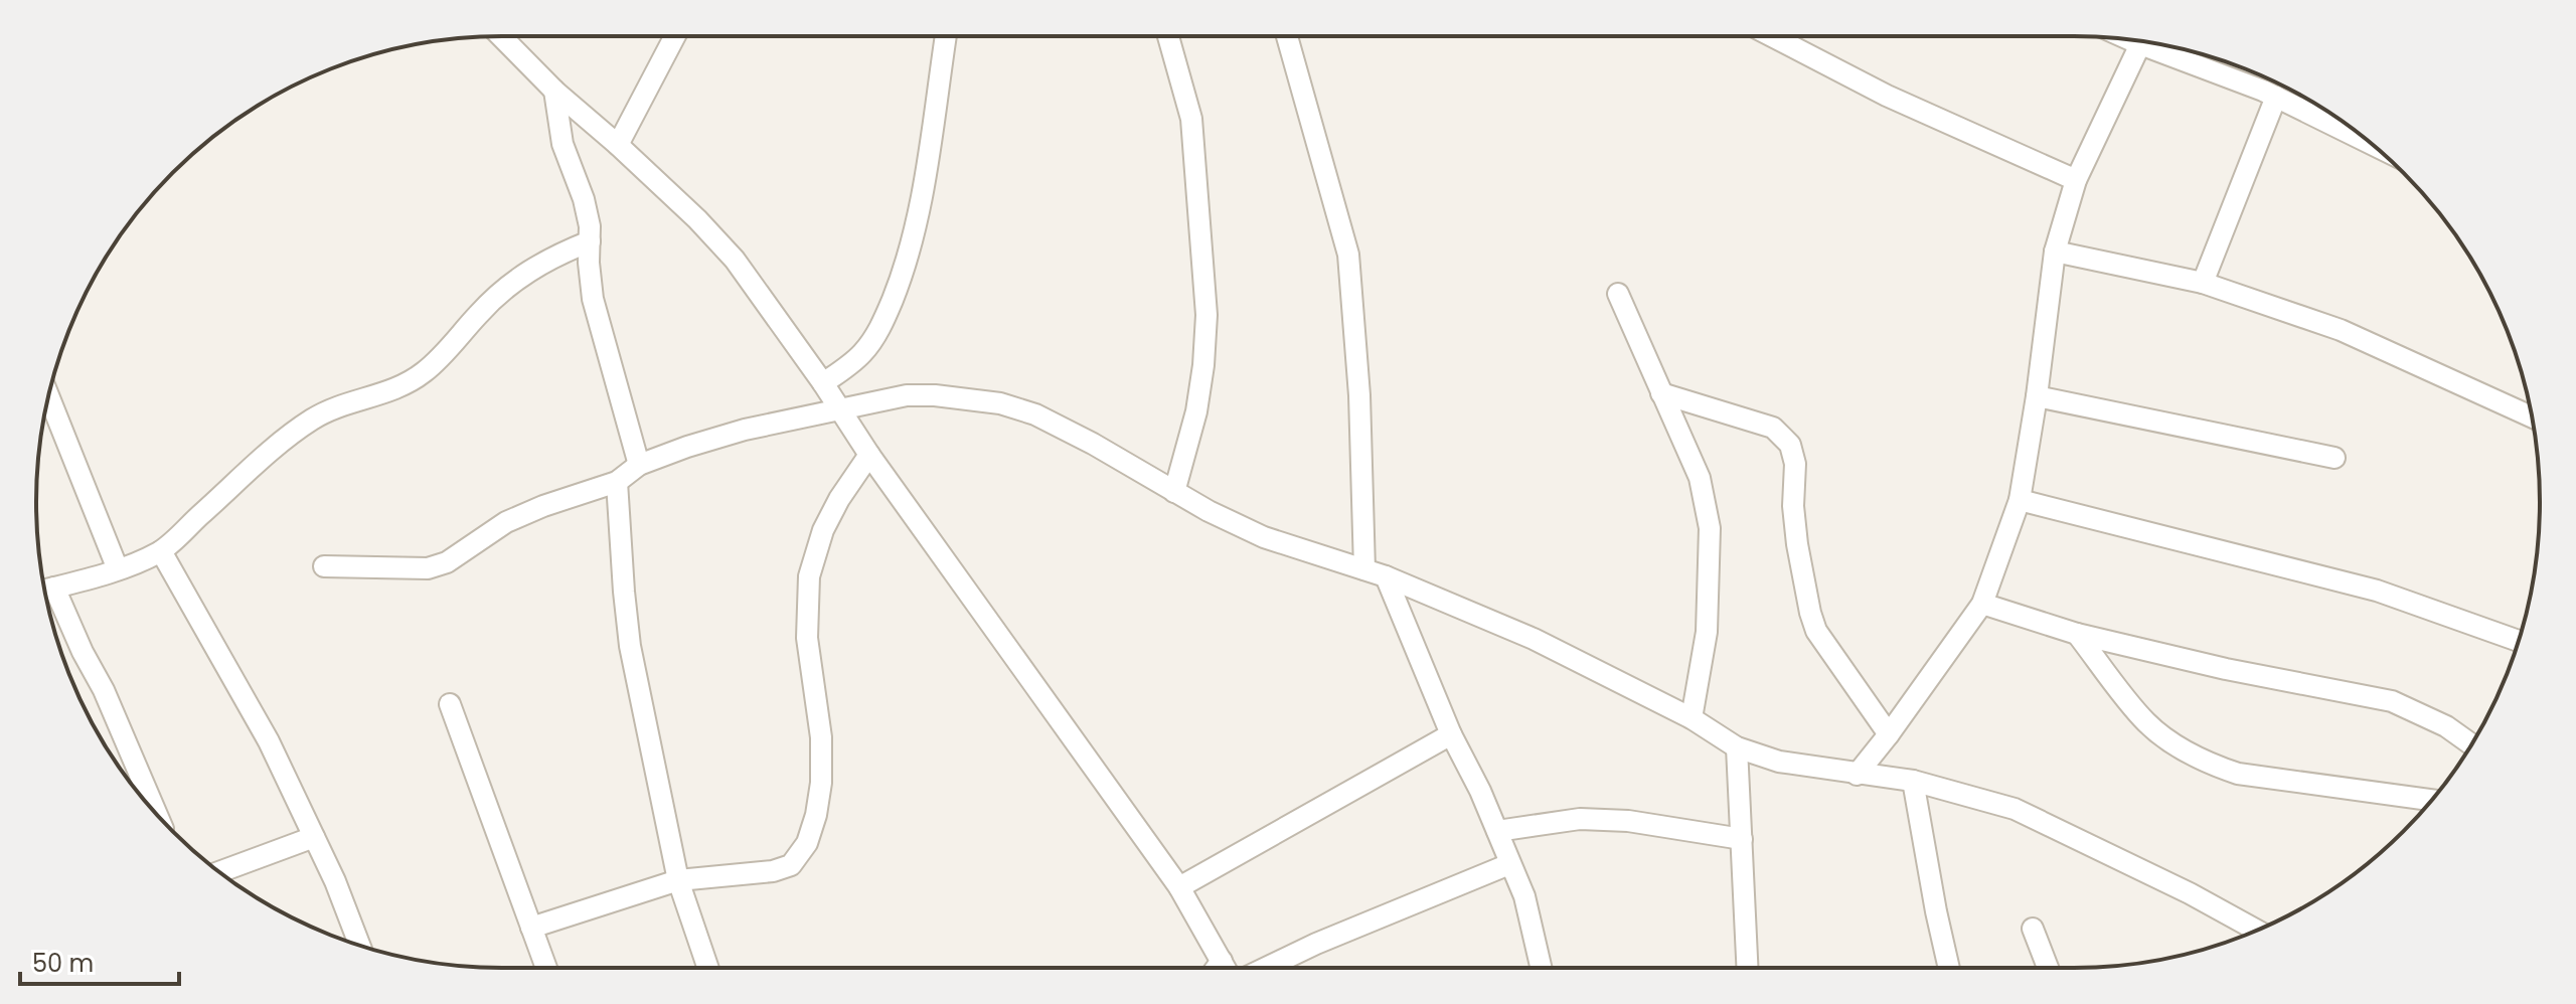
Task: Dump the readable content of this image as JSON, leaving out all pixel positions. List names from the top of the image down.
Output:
{
  "scale_bar": "50 m"
}
